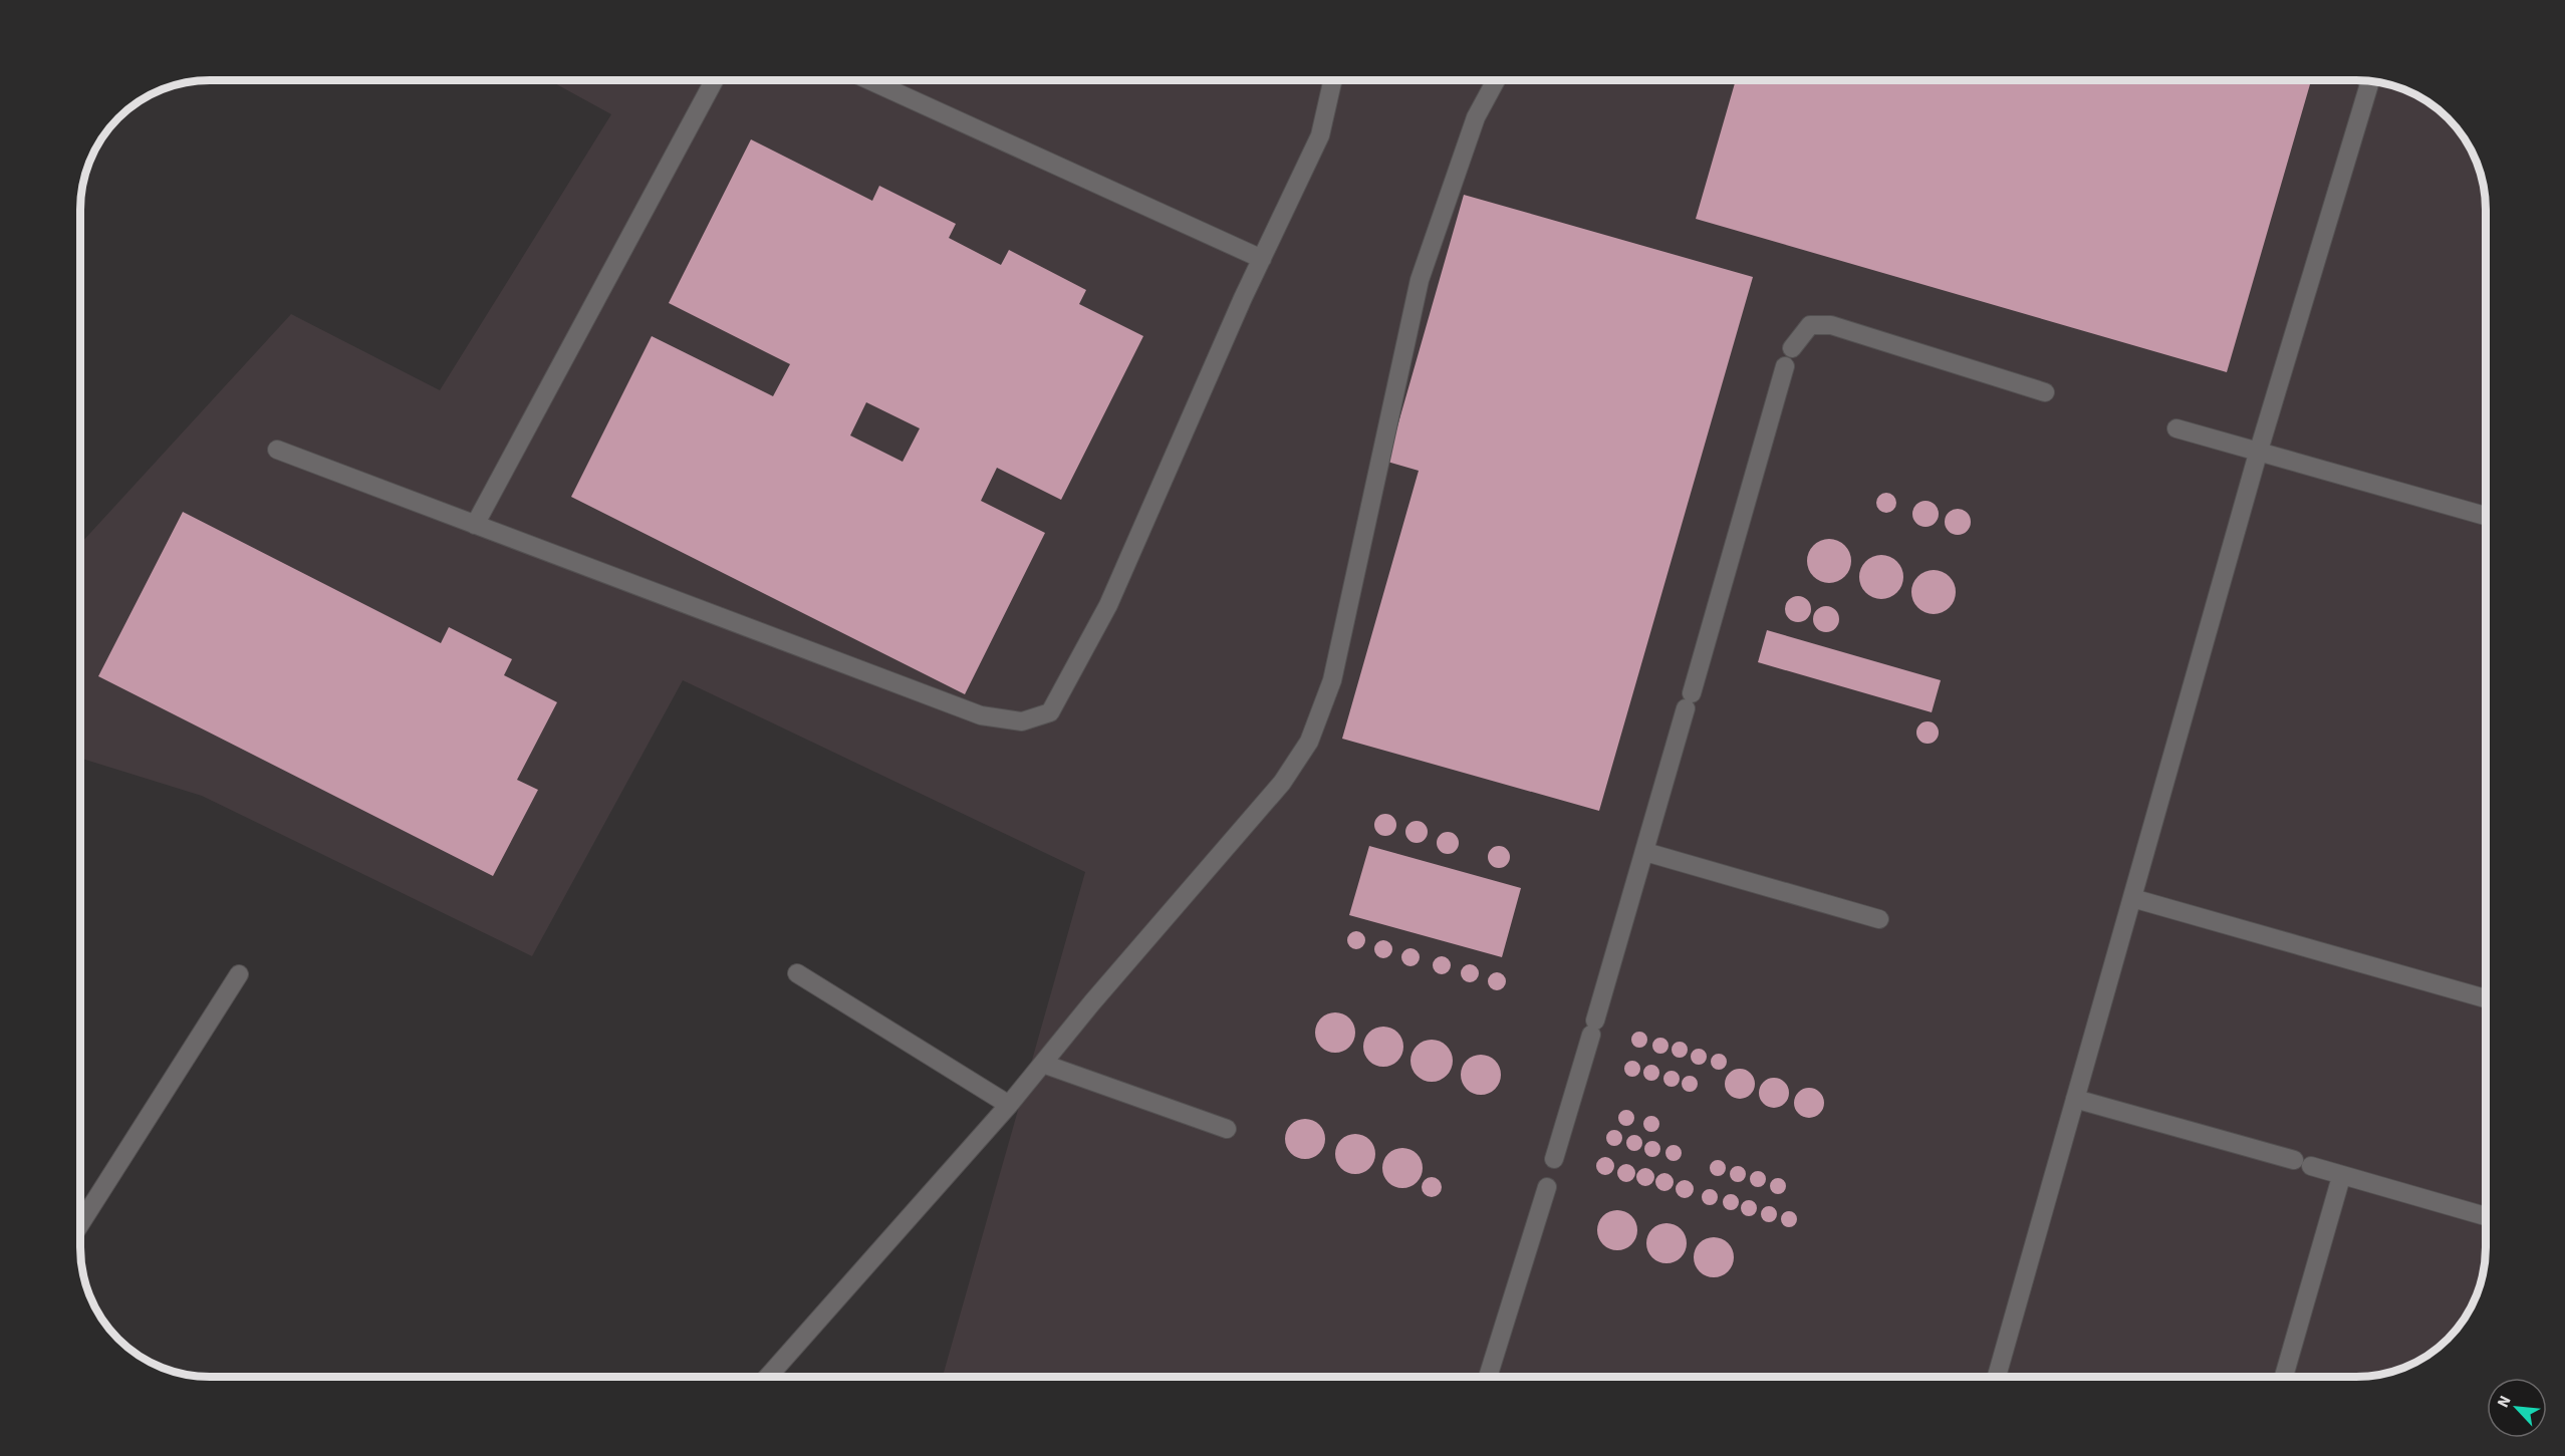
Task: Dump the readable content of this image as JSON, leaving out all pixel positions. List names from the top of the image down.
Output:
{
  "north": "top left"
}
